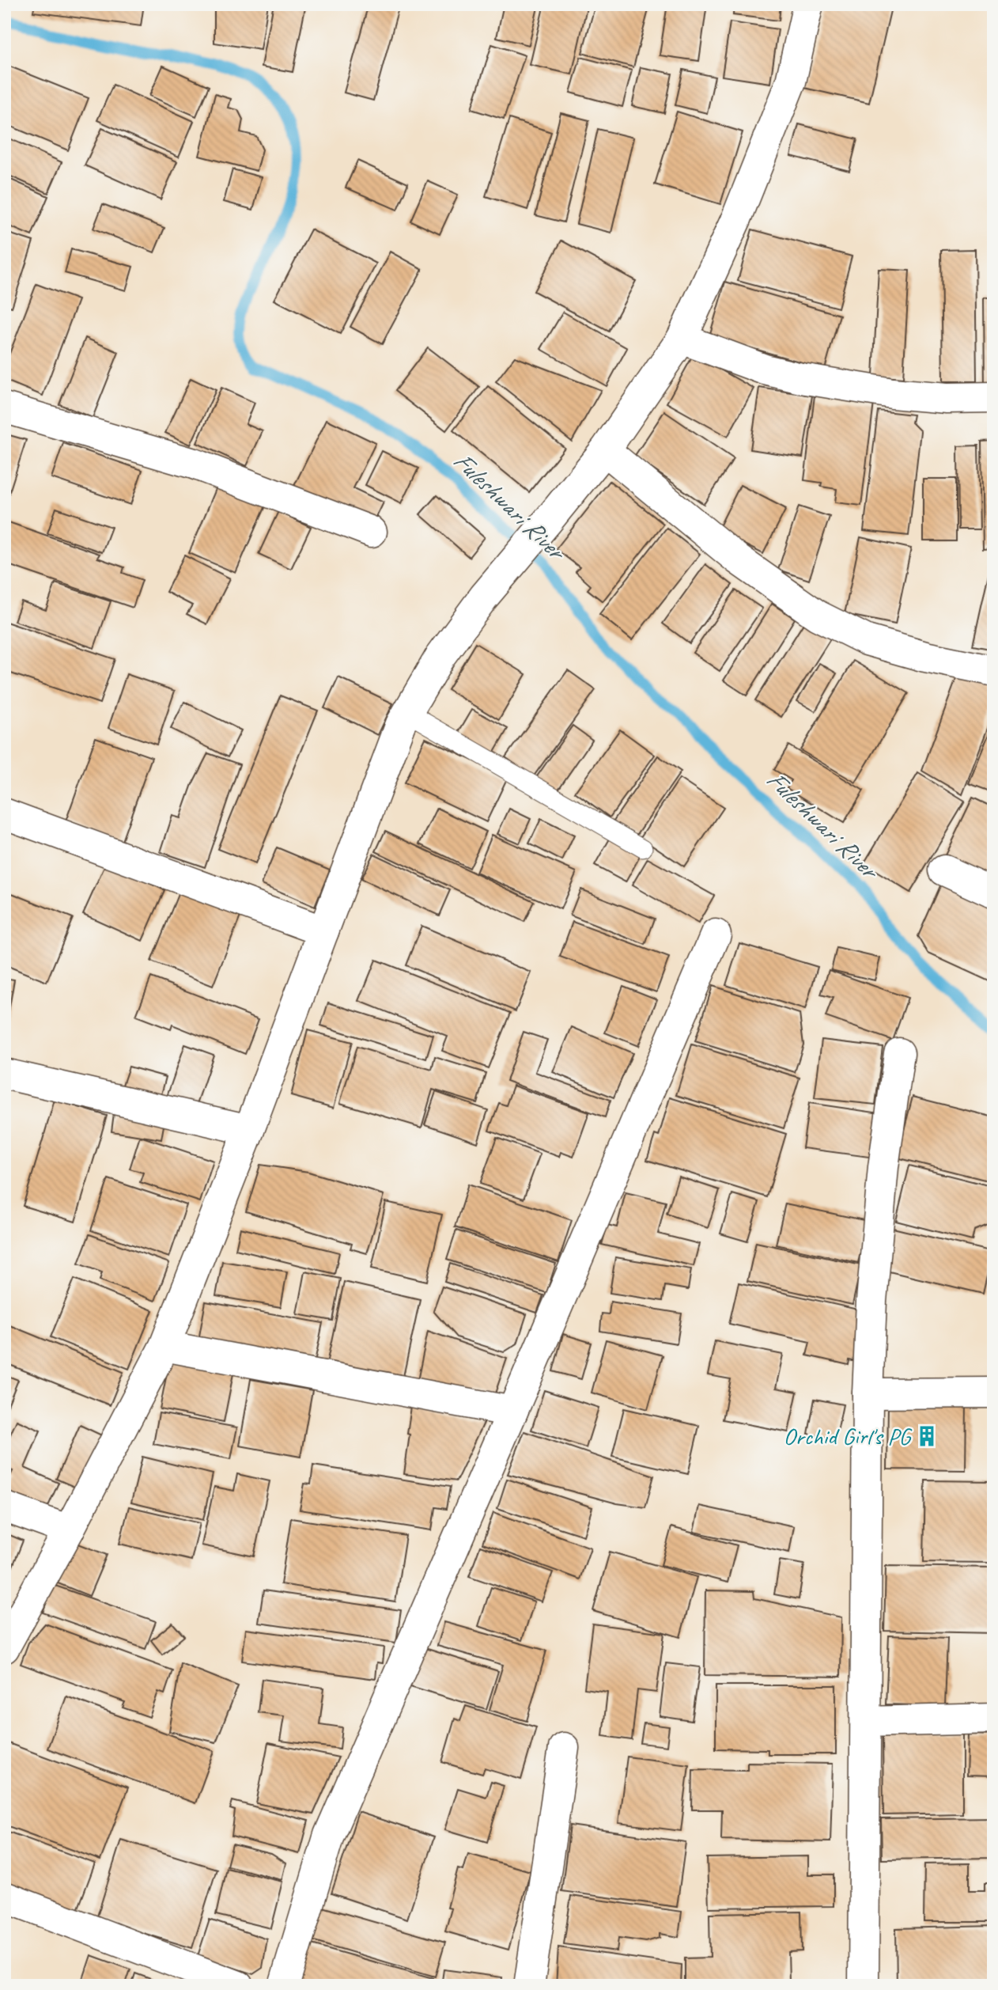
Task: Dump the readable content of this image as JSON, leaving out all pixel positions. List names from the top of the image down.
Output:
{
  "water": ["Fuleshwari River"],
  "places": {
    "building": ["Orchid Girl's PG"]
  }
}
